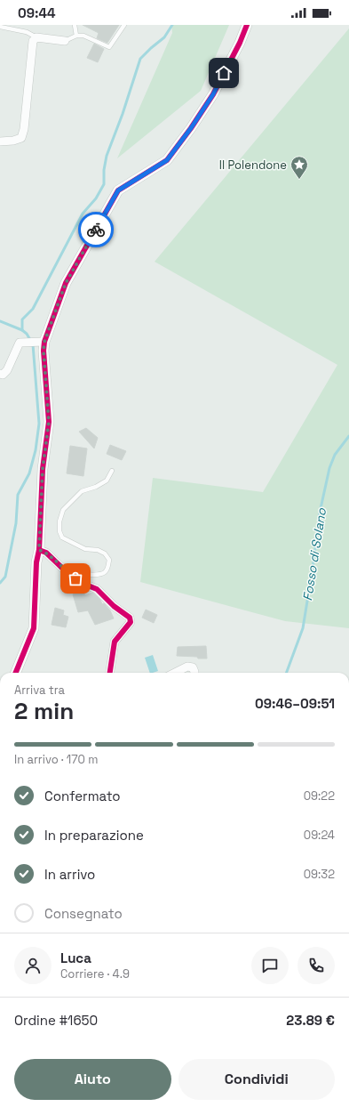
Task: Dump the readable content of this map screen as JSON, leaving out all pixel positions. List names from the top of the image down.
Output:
{
  "water": ["Fosso di Solano"],
  "places": {
    "place": ["Il Polendone"]
  },
  "page": {
    "status": "09:44",
    "heading": ["2 min", "Arriva tra", "09:46–09:51"],
    "panel": [
      "Luca",
      "Corriere · 4.9",
      "Ordine #1650",
      "23.89 €"
    ],
    "bar": "In arrivo · 170 m",
    "list": [
      ["Confermato", "09:22"],
      ["In preparazione", "09:24"],
      ["In arrivo", "09:32"],
      "Consegnato"
    ],
    "buttons": ["Aiuto", "Condividi"]
  }
}
